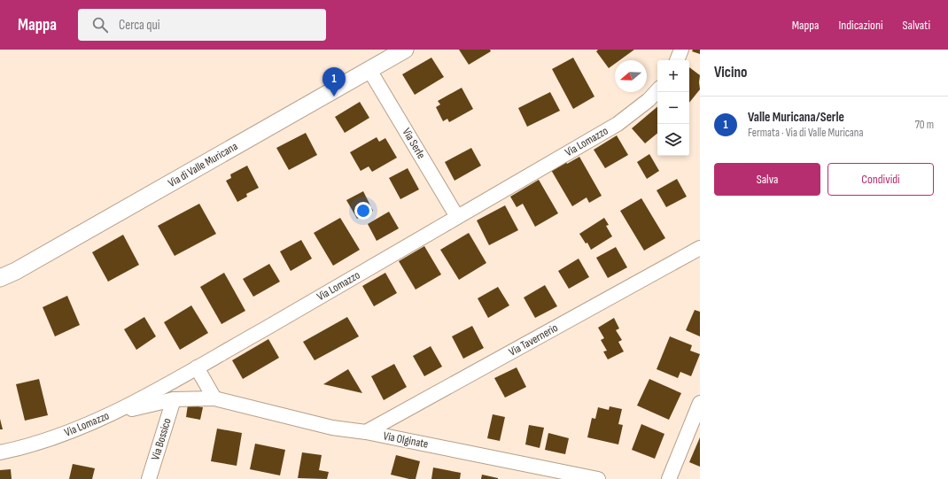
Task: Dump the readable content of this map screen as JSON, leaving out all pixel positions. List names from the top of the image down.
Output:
{
  "streets": {
    "street": [
      "Via Lomazzo",
      "Via Serle",
      "Via di Valle Muricana",
      "Via Tavernerio",
      "Via Bossico",
      "Via Olginate"
    ]
  },
  "crossings": [
    ["Via Lomazzo", "Via Serle"],
    ["Via Lomazzo", "Via Olginate"],
    ["Via Serle", "Via di Valle Muricana"],
    ["Via Tavernerio", "Via Olginate"],
    ["Via Bossico", "Via Olginate"]
  ],
  "north": "left",
  "page": {
    "header": "Mappa",
    "search": "Cerca qui",
    "nav": ["Mappa", "Indicazioni", "Salvati"],
    "heading": "Vicino",
    "map_buttons": ["+", "−"],
    "pins": "1",
    "list": [
      {
        "mark": "1",
        "name": "Valle Muricana/Serle",
        "note": "Fermata · Via di Valle Muricana",
        "value": "70 m"
      }
    ],
    "buttons": ["Salva", "Condividi"]
  }
}
